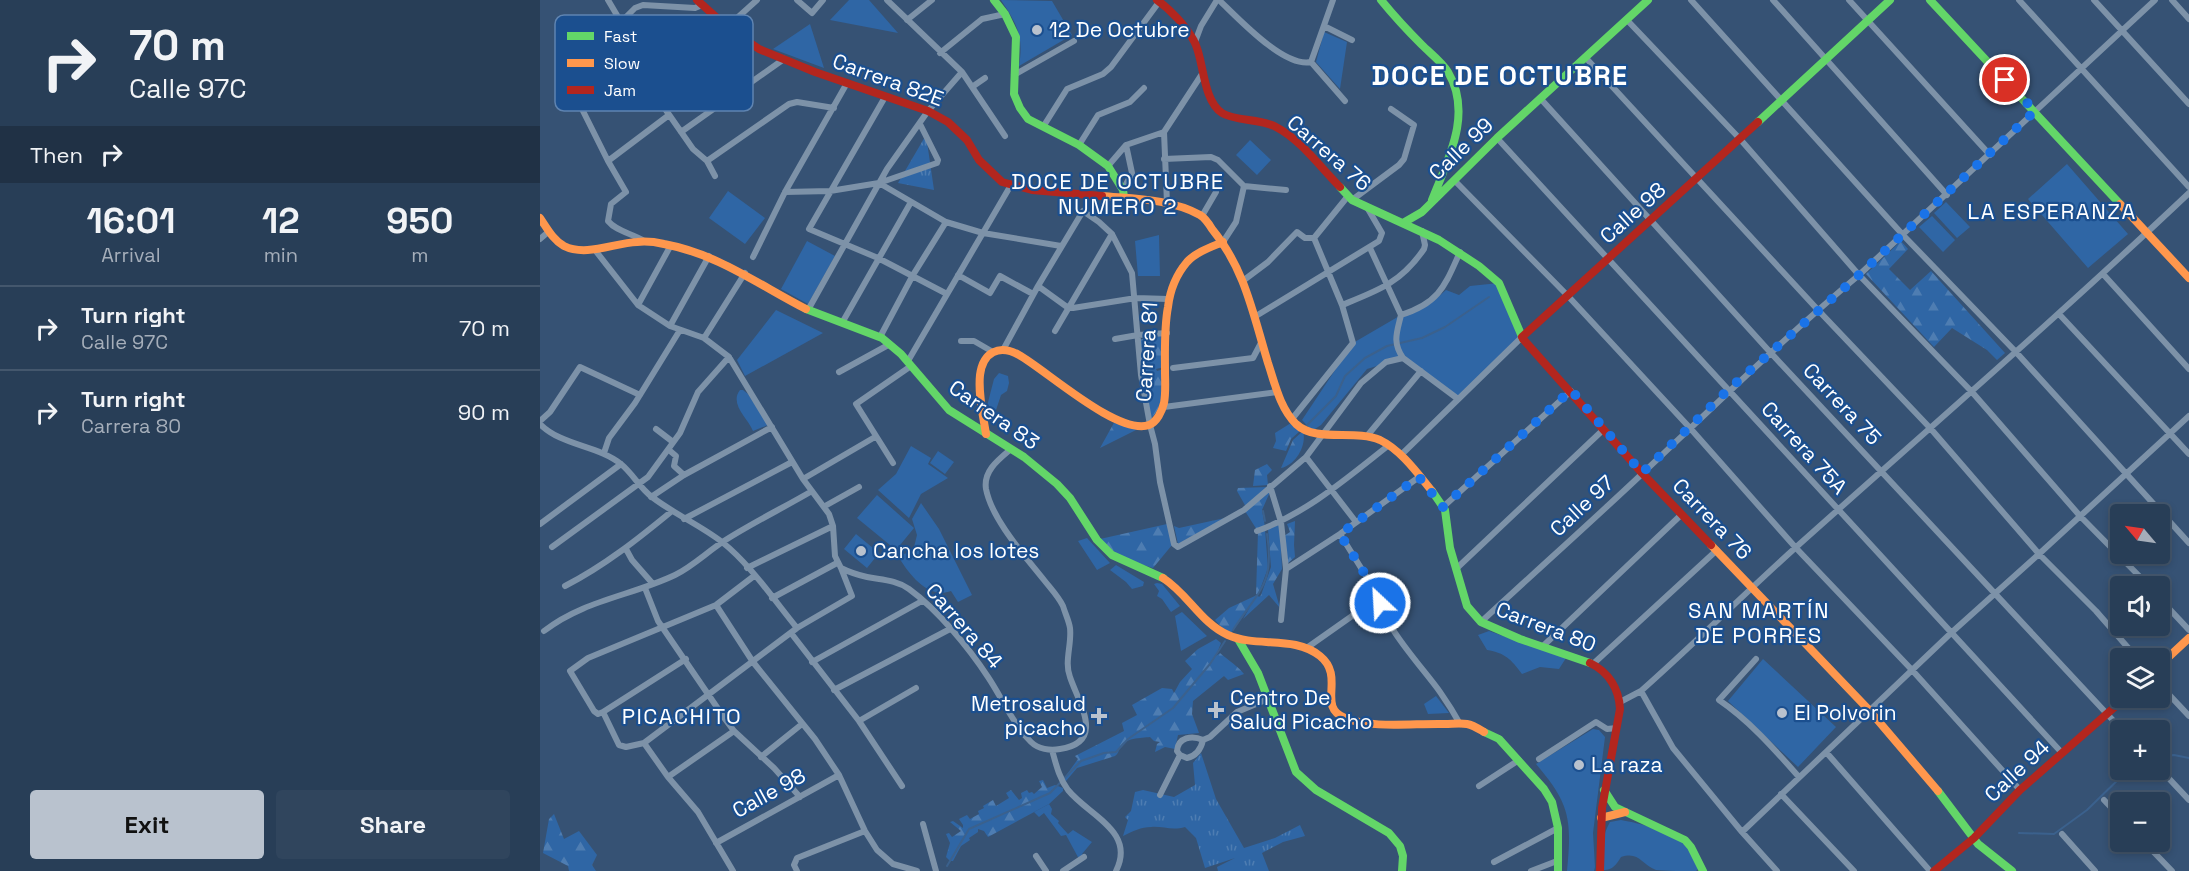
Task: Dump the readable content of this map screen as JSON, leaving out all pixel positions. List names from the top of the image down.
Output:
{
  "streets": {
    "street": [
      "Carrera 82E",
      "Calle 99",
      "Carrera 76",
      "Calle 98",
      "Carrera 81",
      "Carrera 75",
      "Carrera 83",
      "Carrera 75A",
      "Calle 97",
      "Carrera 84",
      "Carrera 80",
      "Calle 94"
    ]
  },
  "crossings": [
    ["Calle 99", "Carrera 76"],
    ["Calle 99", "Carrera 75"],
    ["Calle 99", "Carrera 75A"],
    ["Carrera 76", "Calle 98"],
    ["Carrera 76", "Calle 97"],
    ["Carrera 76", "Calle 94"],
    ["Calle 98", "Carrera 75"],
    ["Calle 98", "Carrera 75A"],
    ["Calle 98", "Carrera 80"],
    ["Carrera 81", "Carrera 80"],
    ["Carrera 75", "Calle 97"],
    ["Carrera 75", "Calle 94"],
    ["Carrera 75A", "Calle 97"],
    ["Carrera 75A", "Calle 94"],
    ["Calle 97", "Carrera 80"]
  ],
  "districts": [
    "DOCE DE OCTUBRE",
    "DOCE DE OCTUBRE NUMERO 2",
    "LA ESPERANZA",
    "SAN MARTÍN DE PORRES",
    "PICACHITO"
  ],
  "places": {
    "other": [
      "12 De Octubre",
      "Cancha los lotes",
      "El Polvorin",
      "La raza"
    ],
    "health": ["Centro De Salud Picacho", "Metrosalud picacho"]
  },
  "legend": ["Fast", "Slow", "Jam"],
  "north": "top left",
  "page": {
    "turn": ["70 m", "Calle 97C"],
    "then": "Then",
    "eta": [
      "16:01",
      "Arrival",
      "12",
      "min",
      "950",
      "m"
    ],
    "list": [
      {
        "name": "Turn right",
        "note": "Calle 97C",
        "value": "70 m"
      },
      {
        "name": "Turn right",
        "note": "Carrera 80",
        "value": "90 m"
      }
    ],
    "map_buttons": ["+", "−"],
    "buttons": ["Exit", "Share"]
  }
}
